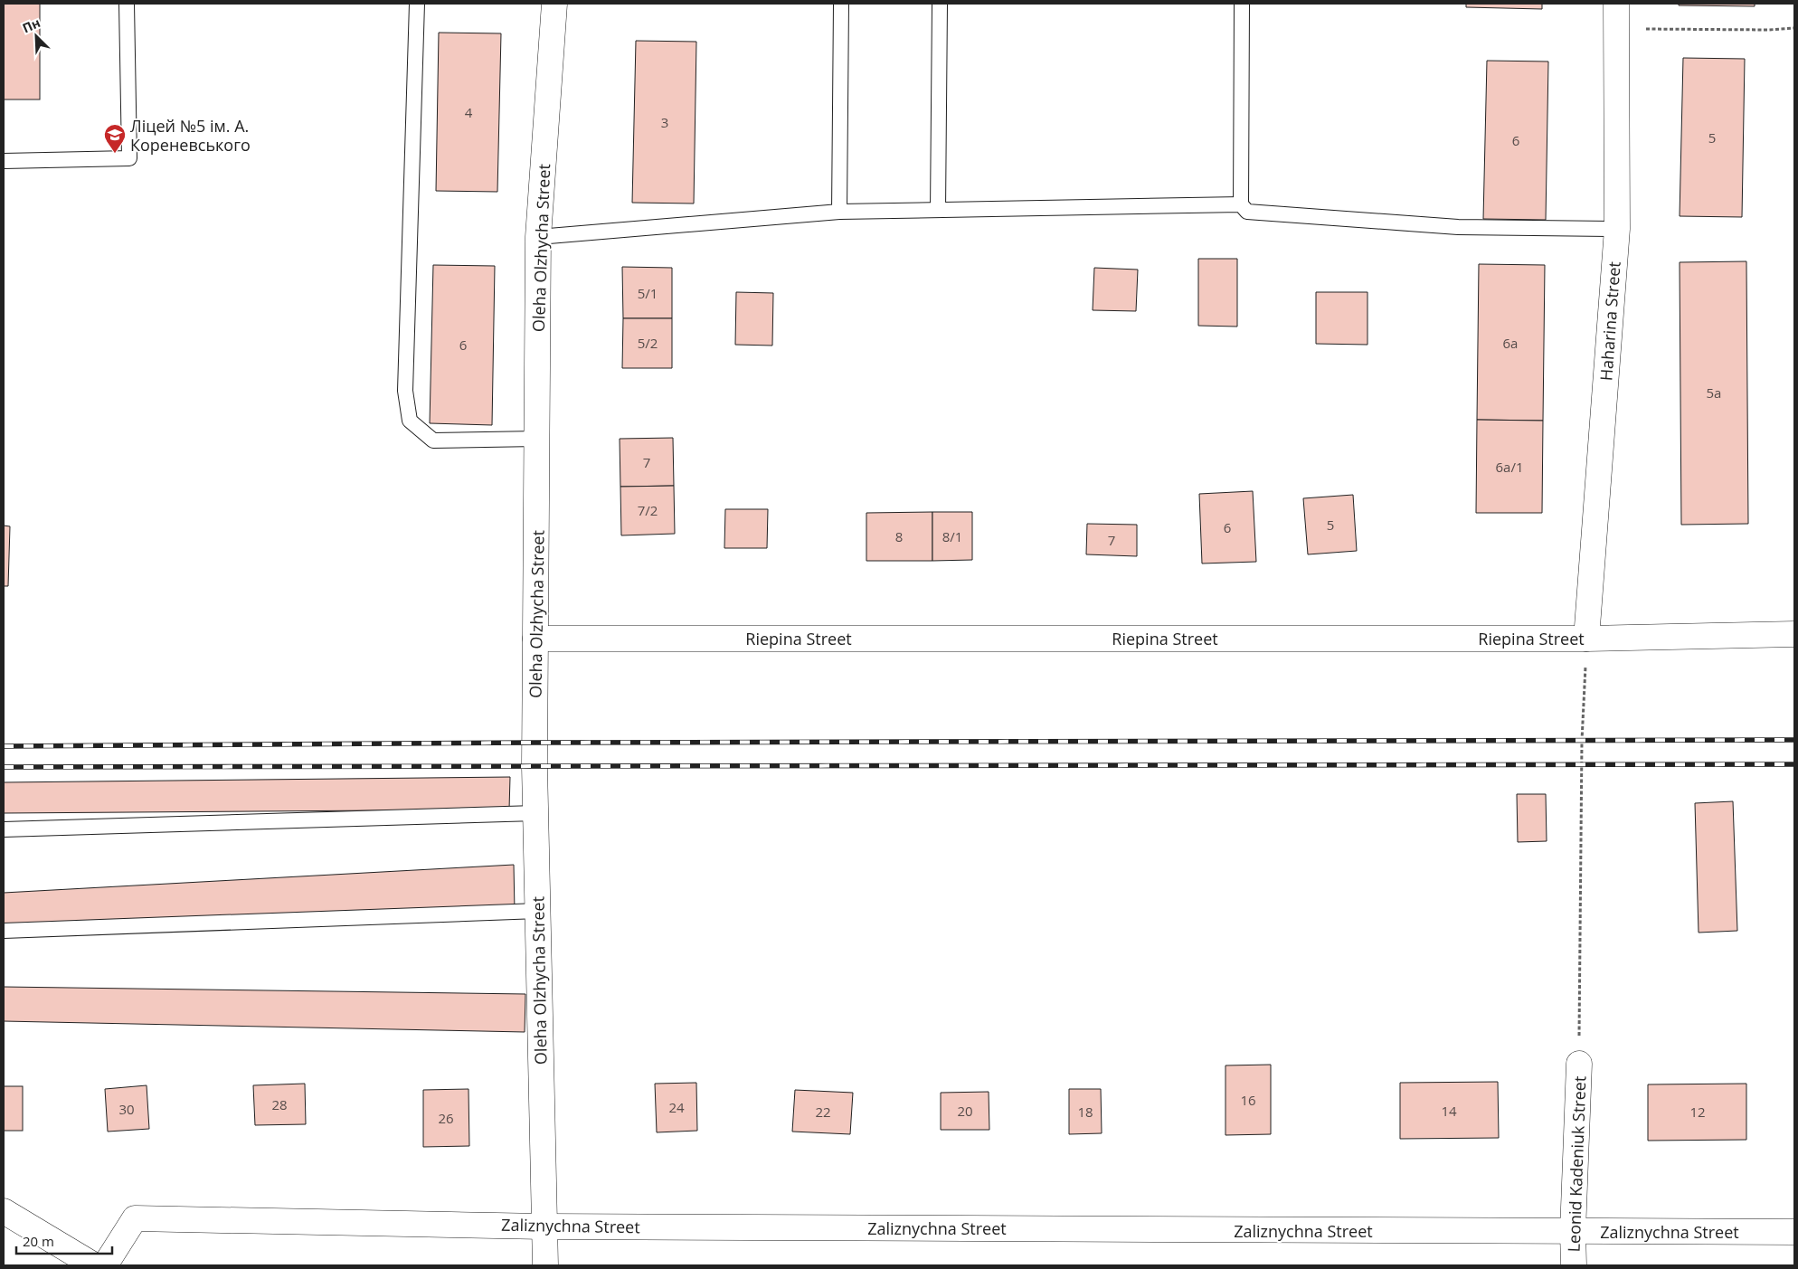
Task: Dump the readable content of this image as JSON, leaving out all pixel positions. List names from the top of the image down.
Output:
{
  "streets": {
    "street": [
      "Oleha Olzhycha Street",
      "Haharina Street",
      "Riepina Street",
      "Leonid Kadeniuk Street",
      "Zaliznychna Street"
    ]
  },
  "crossings": [
    ["Oleha Olzhycha Street", "Riepina Street"],
    ["Oleha Olzhycha Street", "Zaliznychna Street"],
    ["Haharina Street", "Riepina Street"],
    ["Leonid Kadeniuk Street", "Zaliznychna Street"]
  ],
  "places": {
    "school or university": ["Ліцей №5 ім. А. Кореневського"]
  },
  "house_numbers": [
    "4",
    "3",
    "5",
    "6",
    "5/1",
    "5/2",
    "6а",
    "6",
    "5а",
    "7",
    "6а/1",
    "7/2",
    "5",
    "6",
    "8",
    "8/1",
    "7",
    "16",
    "28",
    "24",
    "30",
    "20",
    "14",
    "22",
    "18",
    "12",
    "26"
  ],
  "scale_bar": "20 m",
  "north": "top left"
}
